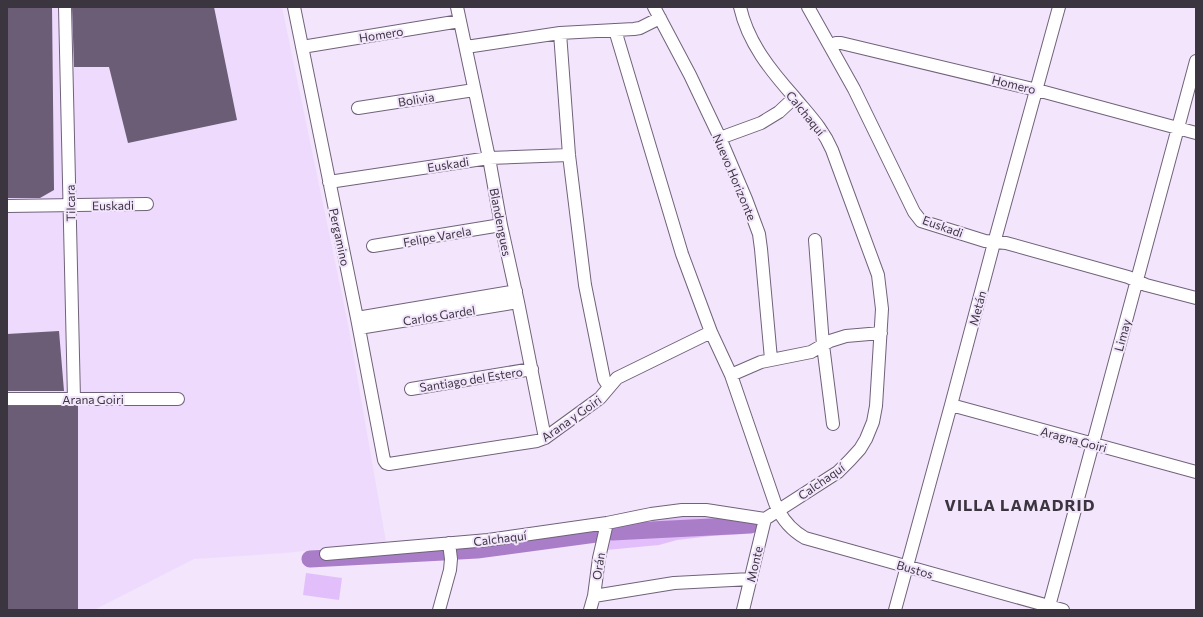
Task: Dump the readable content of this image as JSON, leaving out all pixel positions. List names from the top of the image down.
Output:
{
  "streets": {
    "street": [
      "Homero",
      "Bolivia",
      "Calchaquí",
      "Euskadi",
      "Nuevo Horizonte",
      "Tilcara",
      "Blandengues",
      "Felipe Varela",
      "Pergamino",
      "Metán",
      "Carlos Gardel",
      "Limay",
      "Santiago del Estero",
      "Arana Goiri",
      "Arana y Goiri",
      "Aragna Goiri",
      "Monte",
      "Orán",
      "Bustos"
    ]
  },
  "crossings": [
    ["Homero", "Euskadi"],
    ["Homero", "Blandengues"],
    ["Homero", "Pergamino"],
    ["Homero", "Metán"],
    ["Homero", "Limay"],
    ["Bolivia", "Blandengues"],
    ["Calchaquí", "Monte"],
    ["Calchaquí", "Orán"],
    ["Calchaquí", "Bustos"],
    ["Euskadi", "Tilcara"],
    ["Euskadi", "Blandengues"],
    ["Euskadi", "Pergamino"],
    ["Euskadi", "Metán"],
    ["Euskadi", "Limay"],
    ["Tilcara", "Arana Goiri"],
    ["Blandengues", "Felipe Varela"],
    ["Blandengues", "Carlos Gardel"],
    ["Blandengues", "Santiago del Estero"],
    ["Blandengues", "Arana y Goiri"],
    ["Pergamino", "Carlos Gardel"],
    ["Pergamino", "Arana y Goiri"],
    ["Metán", "Aragna Goiri"],
    ["Metán", "Bustos"],
    ["Limay", "Aragna Goiri"],
    ["Limay", "Bustos"],
    ["Arana y Goiri", "Bustos"]
  ],
  "districts": ["VILLA LAMADRID"]
}
